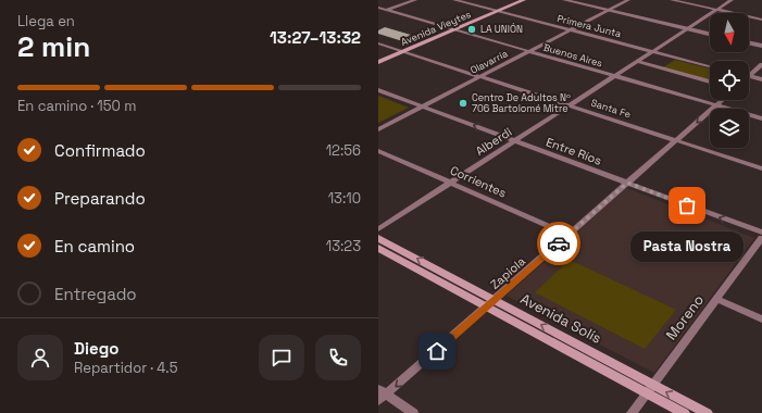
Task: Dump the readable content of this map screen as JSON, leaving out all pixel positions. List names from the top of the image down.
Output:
{
  "streets": {
    "main road": ["Avenida Vieytes", "Avenida Solís"],
    "street": [
      "Primera Junta",
      "Buenos Aires",
      "Olavarría",
      "Santa Fe",
      "Alberdi",
      "Entre Ríos",
      "Corrientes",
      "Zapiola",
      "Moreno"
    ]
  },
  "crossings": [
    ["Primera Junta", "Avenida Vieytes"],
    ["Primera Junta", "Olavarría"],
    ["Primera Junta", "Alberdi"],
    ["Avenida Vieytes", "Buenos Aires"],
    ["Avenida Vieytes", "Santa Fe"],
    ["Buenos Aires", "Olavarría"],
    ["Buenos Aires", "Alberdi"],
    ["Buenos Aires", "Zapiola"],
    ["Olavarría", "Santa Fe"],
    ["Olavarría", "Entre Ríos"],
    ["Santa Fe", "Alberdi"],
    ["Santa Fe", "Zapiola"],
    ["Alberdi", "Entre Ríos"],
    ["Alberdi", "Corrientes"],
    ["Entre Ríos", "Zapiola"],
    ["Corrientes", "Zapiola"],
    ["Zapiola", "Avenida Solís"],
    ["Moreno", "Avenida Solís"]
  ],
  "one_way": ["Entre Ríos", "Zapiola"],
  "places": ["LA UNIÓN", "Centro De Adultos Nº 706 Bartolomé Mitre", "Pasta Nostra"],
  "north": "bottom",
  "page": {
    "heading": ["2 min", "Llega en", "13:27–13:32"],
    "panel": ["Diego", "Repartidor · 4.5"],
    "bar": "En camino · 150 m",
    "list": [
      ["Confirmado", "12:56"],
      ["Preparando", "13:10"],
      ["En camino", "13:23"],
      "Entregado"
    ],
    "bubble": "Pasta Nostra"
  }
}
